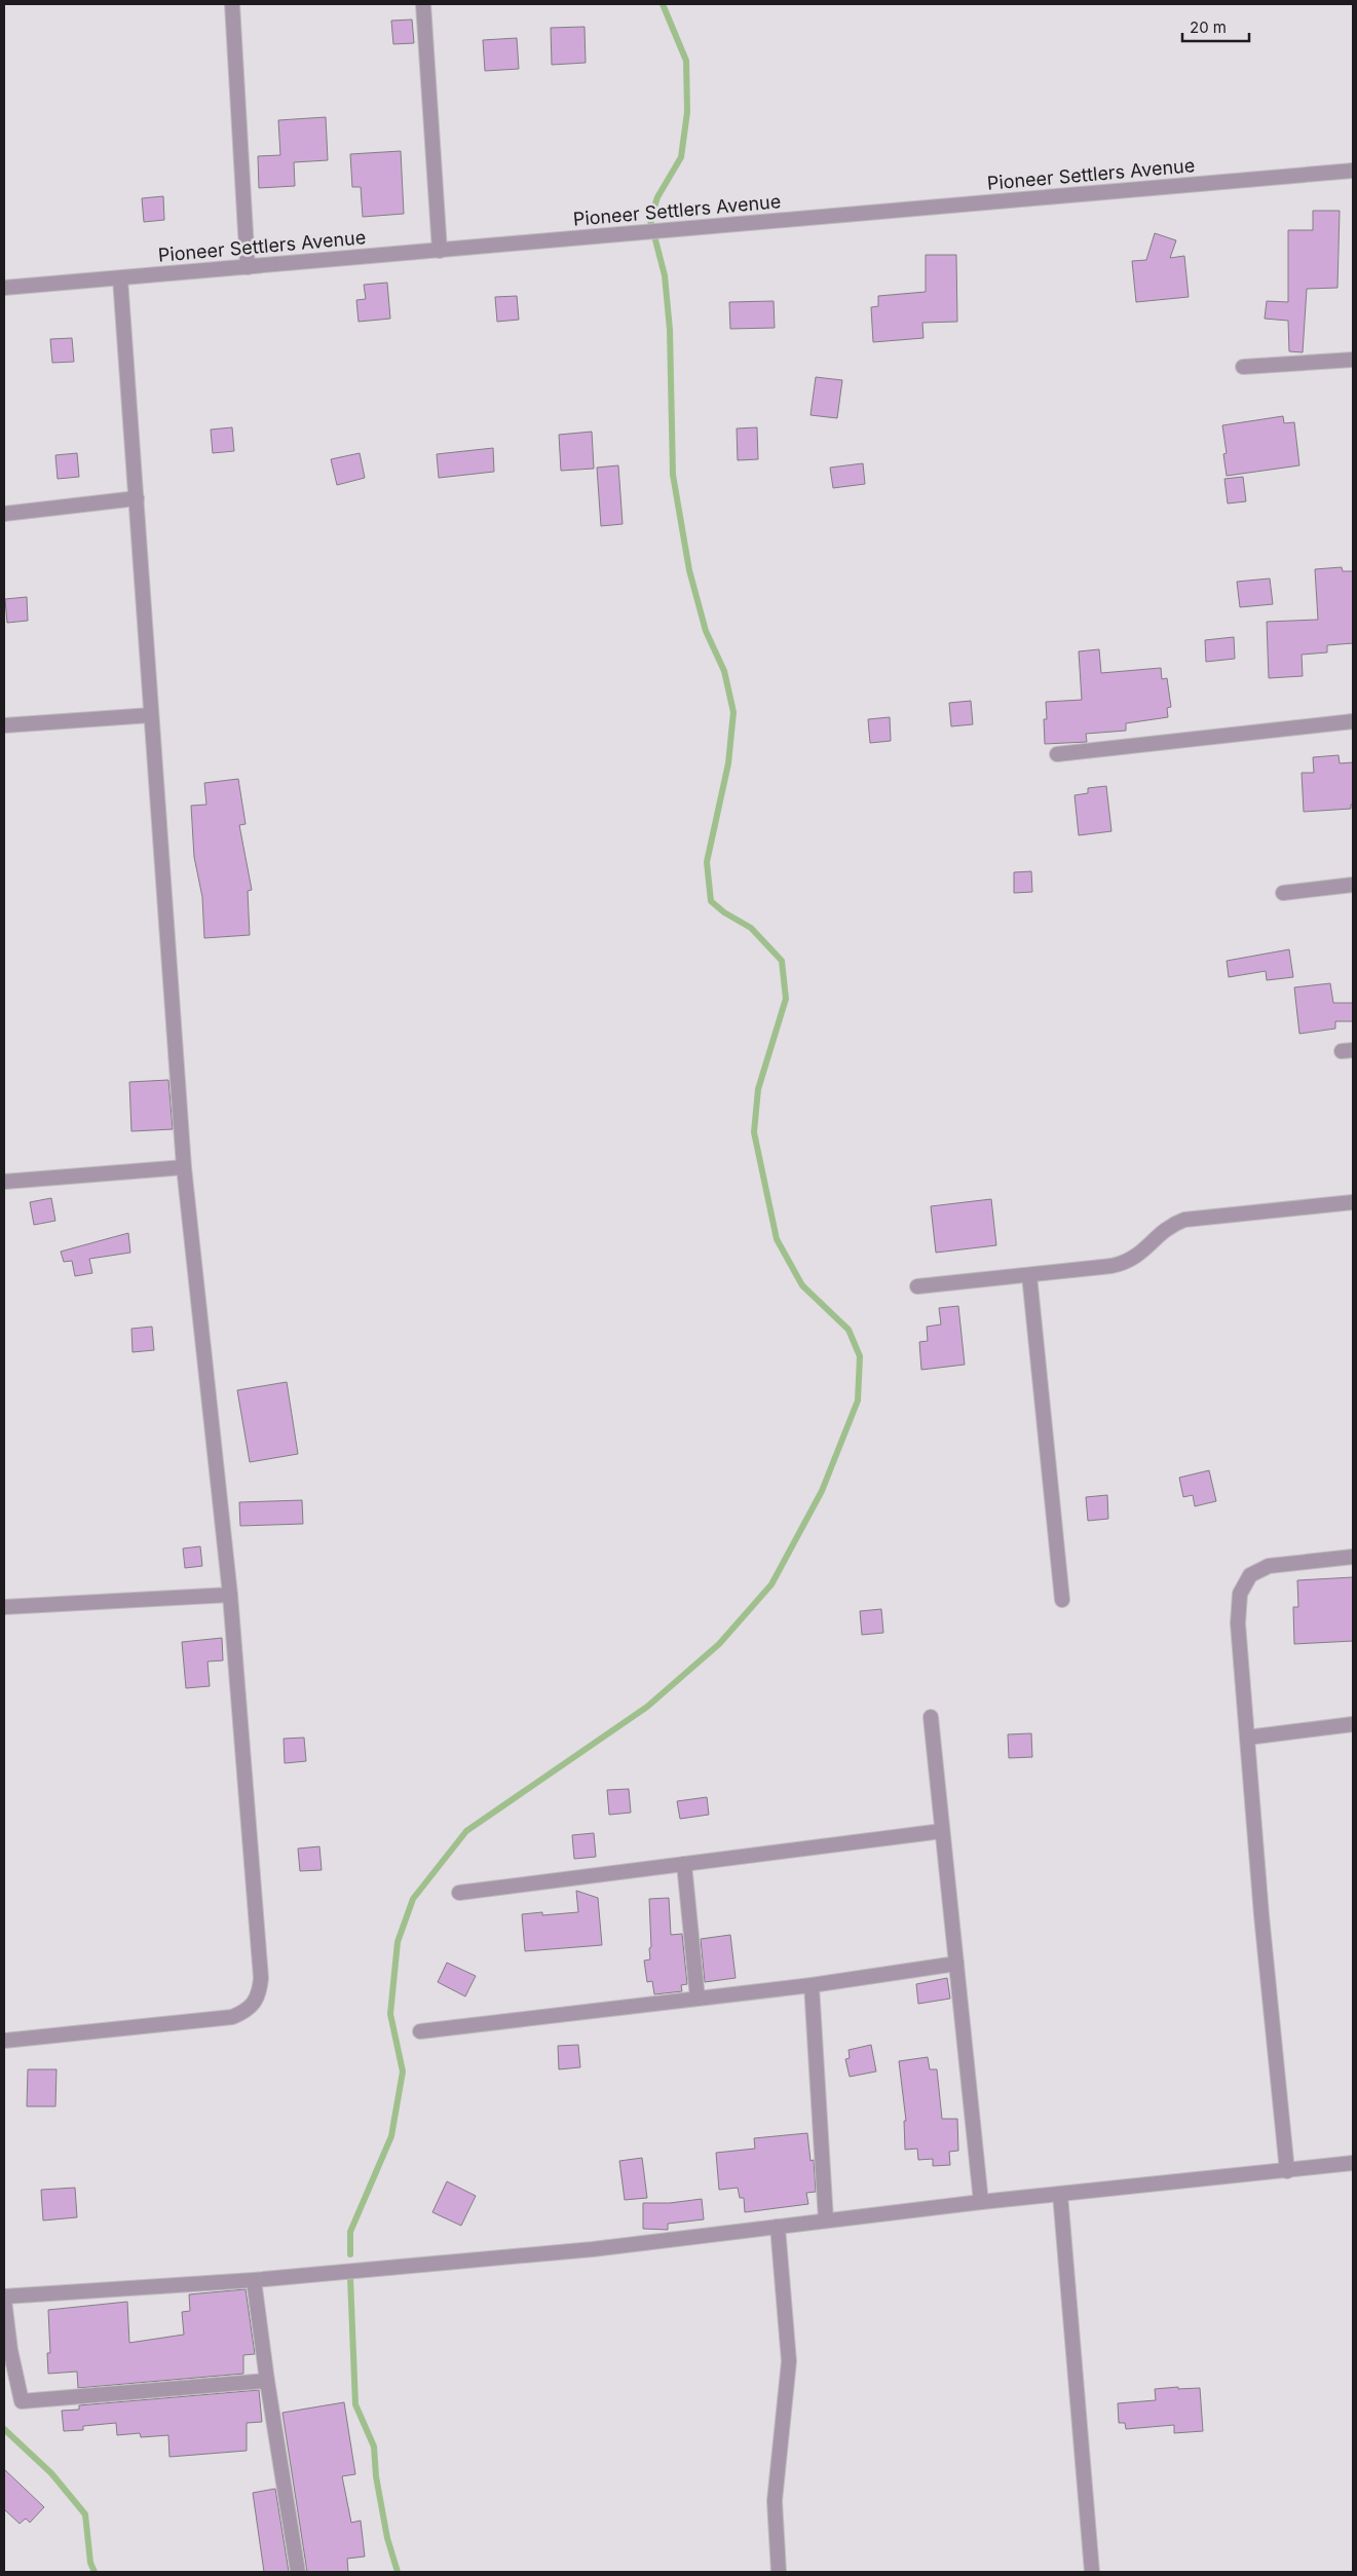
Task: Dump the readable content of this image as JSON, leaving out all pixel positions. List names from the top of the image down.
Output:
{
  "streets": {
    "street": ["Pioneer Settlers Avenue"]
  },
  "scale_bar": "20 m"
}
